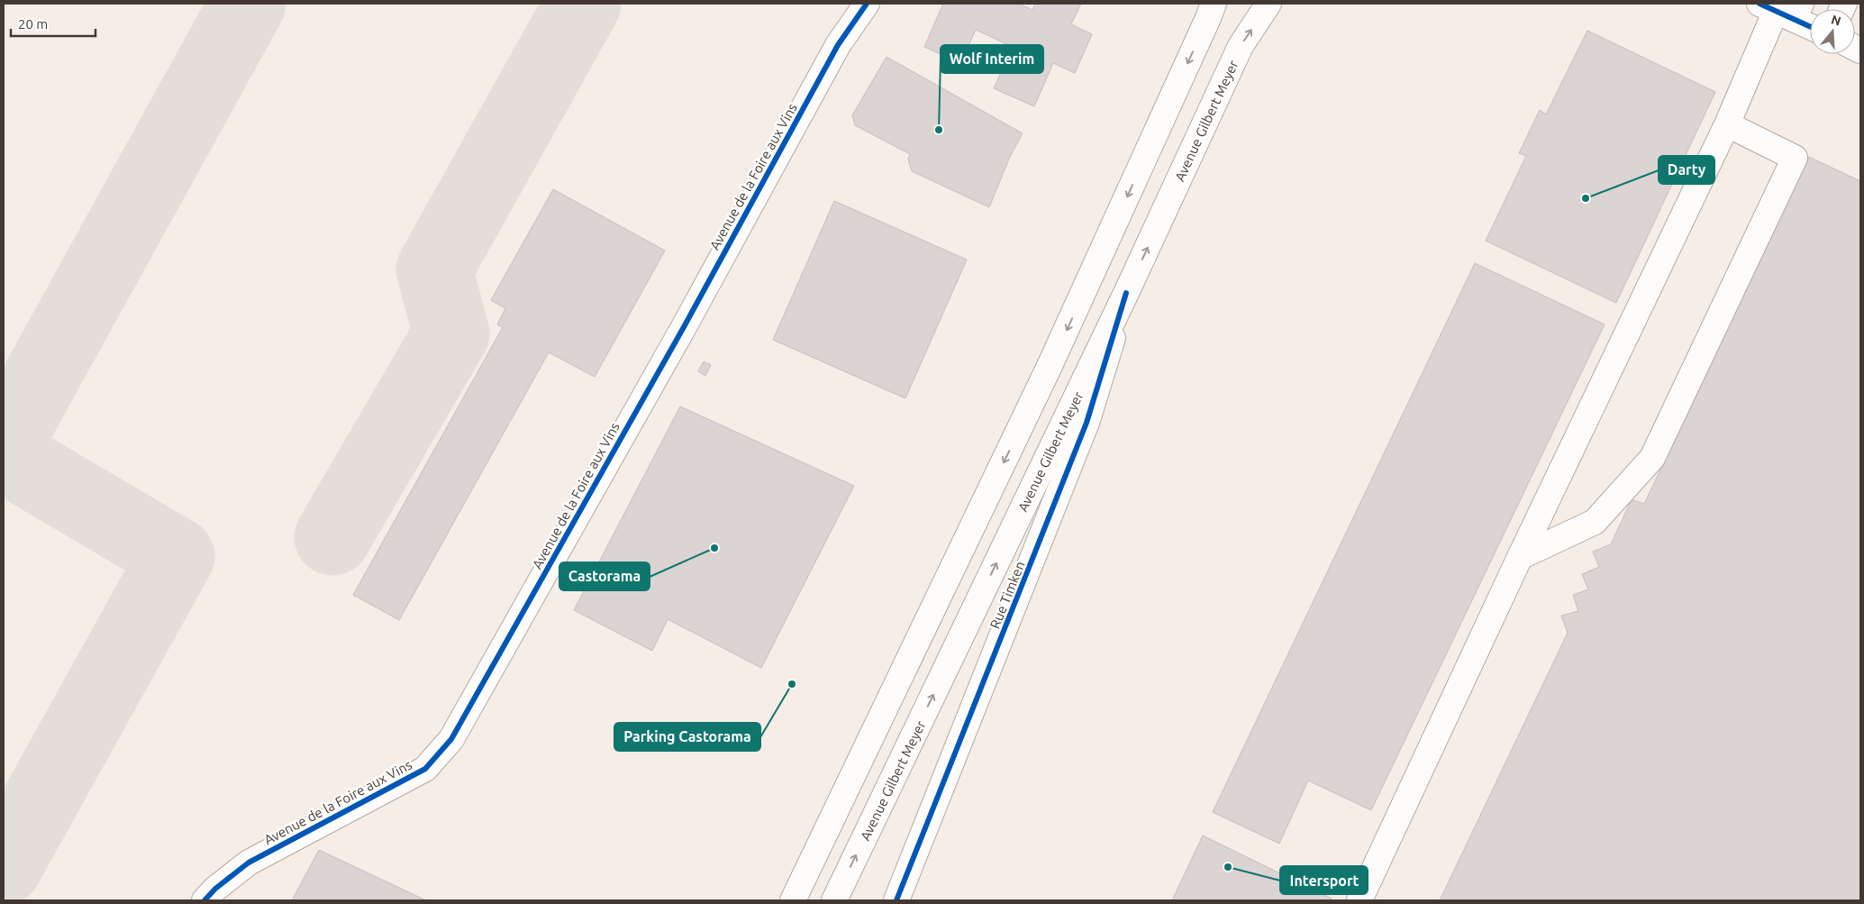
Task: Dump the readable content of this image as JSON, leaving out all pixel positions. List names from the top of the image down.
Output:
{
  "streets": {
    "main road": ["Avenue Gilbert Meyer", "Avenue de la Foire aux Vins", "Rue Timken"]
  },
  "crossings": [
    ["Avenue Gilbert Meyer", "Rue Timken"]
  ],
  "places": [
    "Wolf Interim",
    "Darty",
    "Castorama",
    "Parking Castorama",
    "Intersport"
  ],
  "scale_bar": "20 m",
  "north": "top"
}
